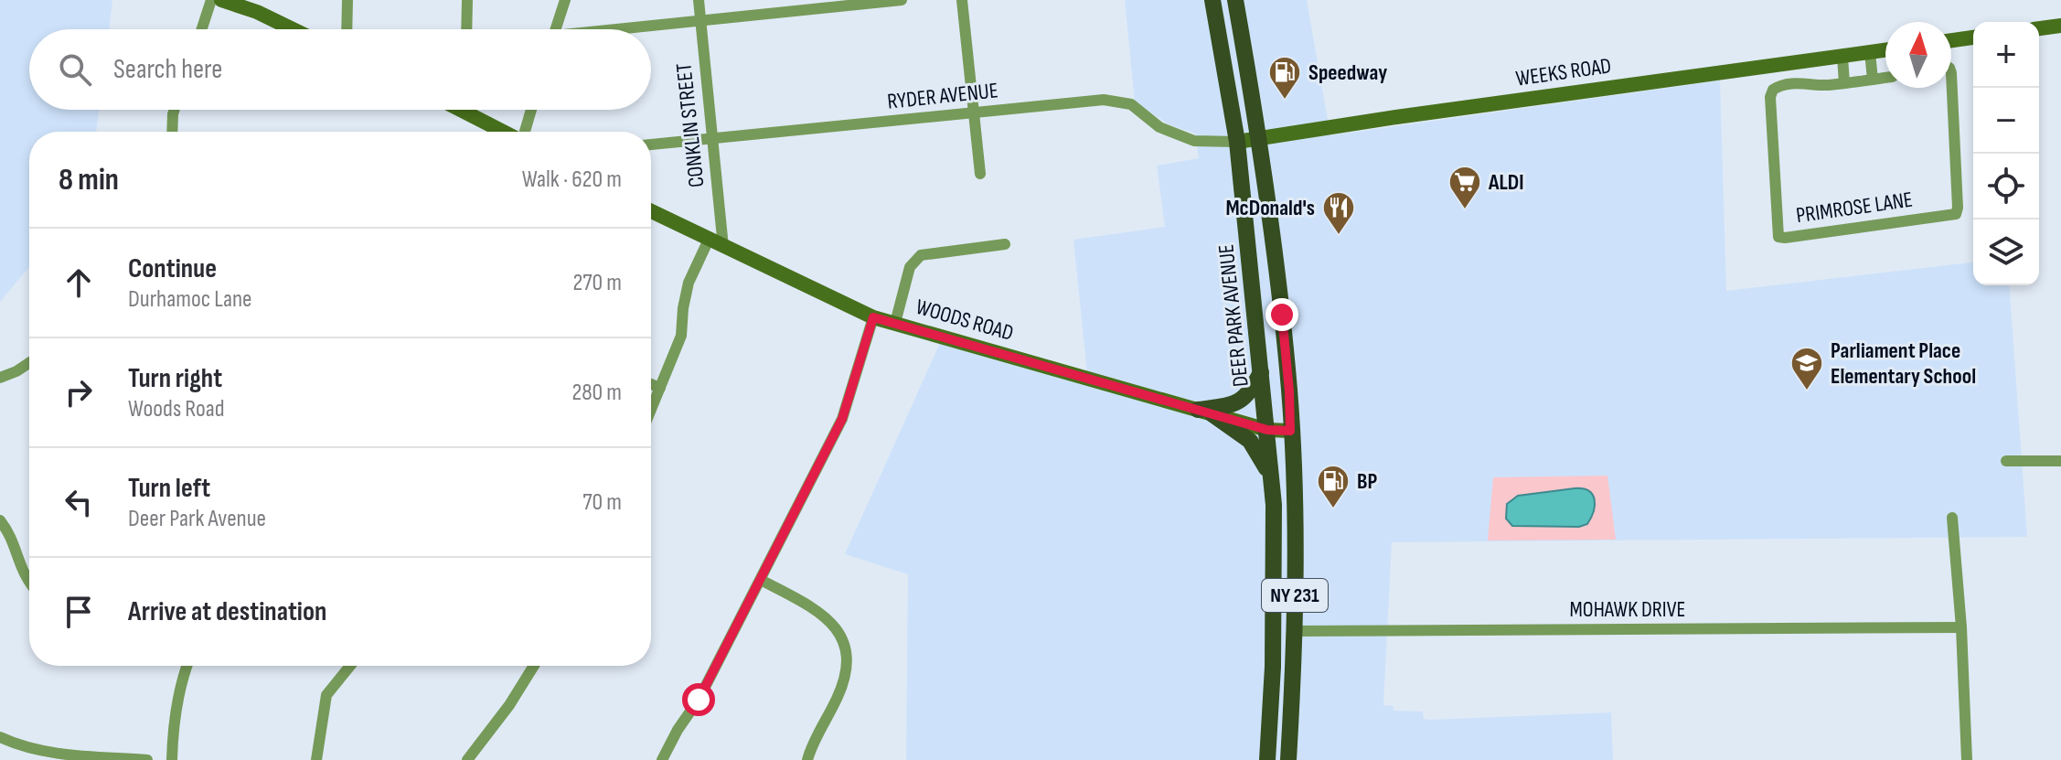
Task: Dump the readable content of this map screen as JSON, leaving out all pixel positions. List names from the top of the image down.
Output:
{
  "streets": {
    "main road": ["DEER PARK AVENUE", "NY 231"],
    "street": [
      "WEEKS ROAD",
      "RYDER AVENUE",
      "CONKLIN STREET",
      "PRIMROSE LANE",
      "WOODS ROAD",
      "MOHAWK DRIVE"
    ]
  },
  "crossings": [
    ["WEEKS ROAD", "RYDER AVENUE"],
    ["WEEKS ROAD", "DEER PARK AVENUE"],
    ["WEEKS ROAD", "NY 231"],
    ["RYDER AVENUE", "CONKLIN STREET"],
    ["RYDER AVENUE", "DEER PARK AVENUE"],
    ["CONKLIN STREET", "WOODS ROAD"],
    ["DEER PARK AVENUE", "WOODS ROAD"],
    ["WOODS ROAD", "NY 231"],
    ["NY 231", "MOHAWK DRIVE"]
  ],
  "places": {
    "fuel station": ["Speedway", "BP"],
    "supermarket": ["ALDI"],
    "restaurant": ["McDonald's"],
    "school or university": ["Parliament Place Elementary School"]
  },
  "north": "top",
  "page": {
    "map_buttons": ["+", "−"],
    "search": "Search here",
    "heading": ["8 min", "Walk · 620 m"],
    "list": [
      ["Continue", "Durhamoc Lane", "270 m"],
      ["Turn right", "Woods Road", "280 m"],
      ["Turn left", "Deer Park Avenue", "70 m"],
      "Arrive at destination"
    ]
  }
}
